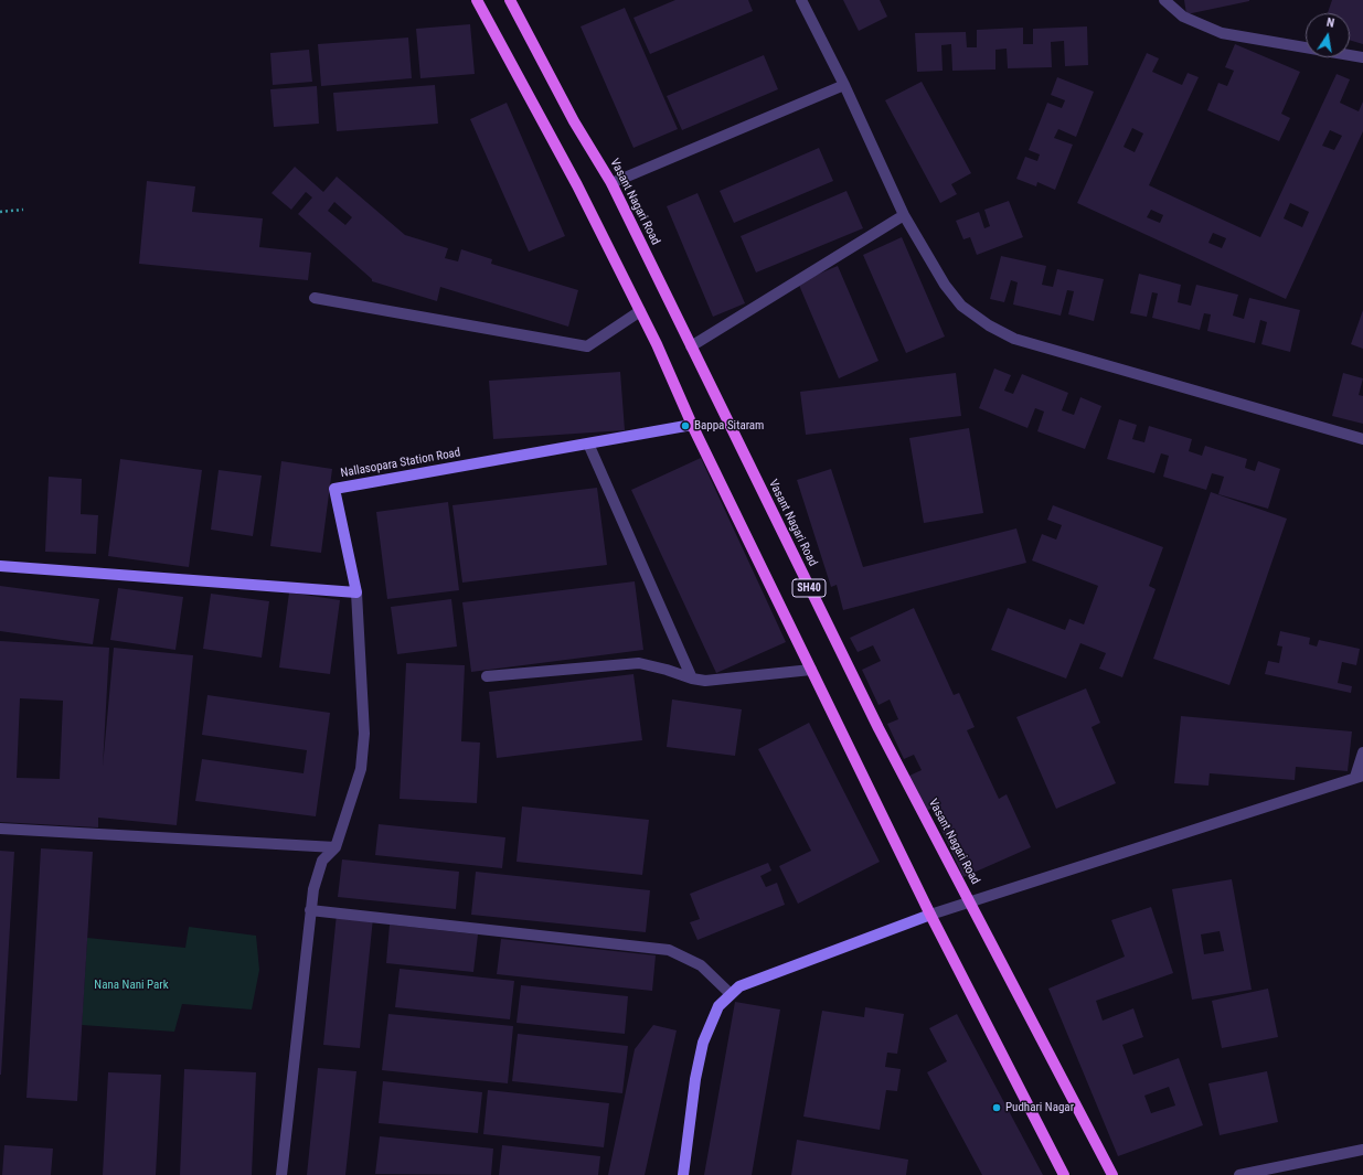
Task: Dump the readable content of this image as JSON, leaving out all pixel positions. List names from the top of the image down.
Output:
{
  "streets": {
    "main road": ["Vasant Nagari Road", "SH40"],
    "street": ["Nallasopara Station Road"]
  },
  "crossings": [
    ["Nallasopara Station Road", "SH40"]
  ],
  "parks": ["Nana Nani Park"],
  "places": ["Bappa Sitaram", "Pudhari Nagar"],
  "north": "top"
}
